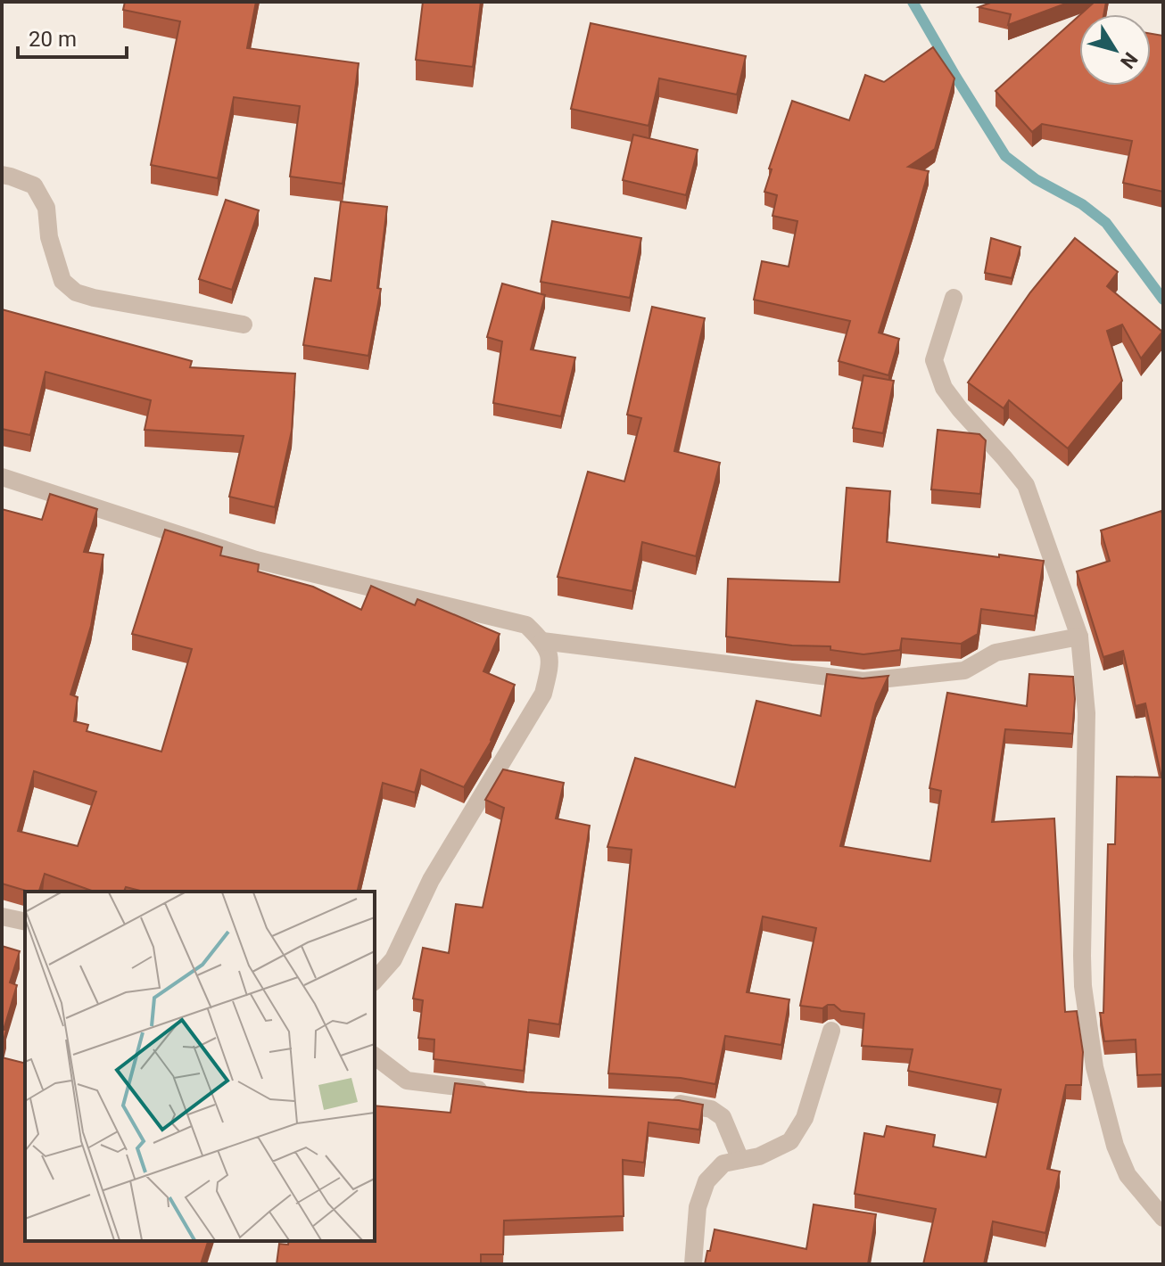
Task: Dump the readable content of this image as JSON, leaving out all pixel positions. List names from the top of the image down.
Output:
{
  "scale_bar": "20 m",
  "north": "bottom right"
}
